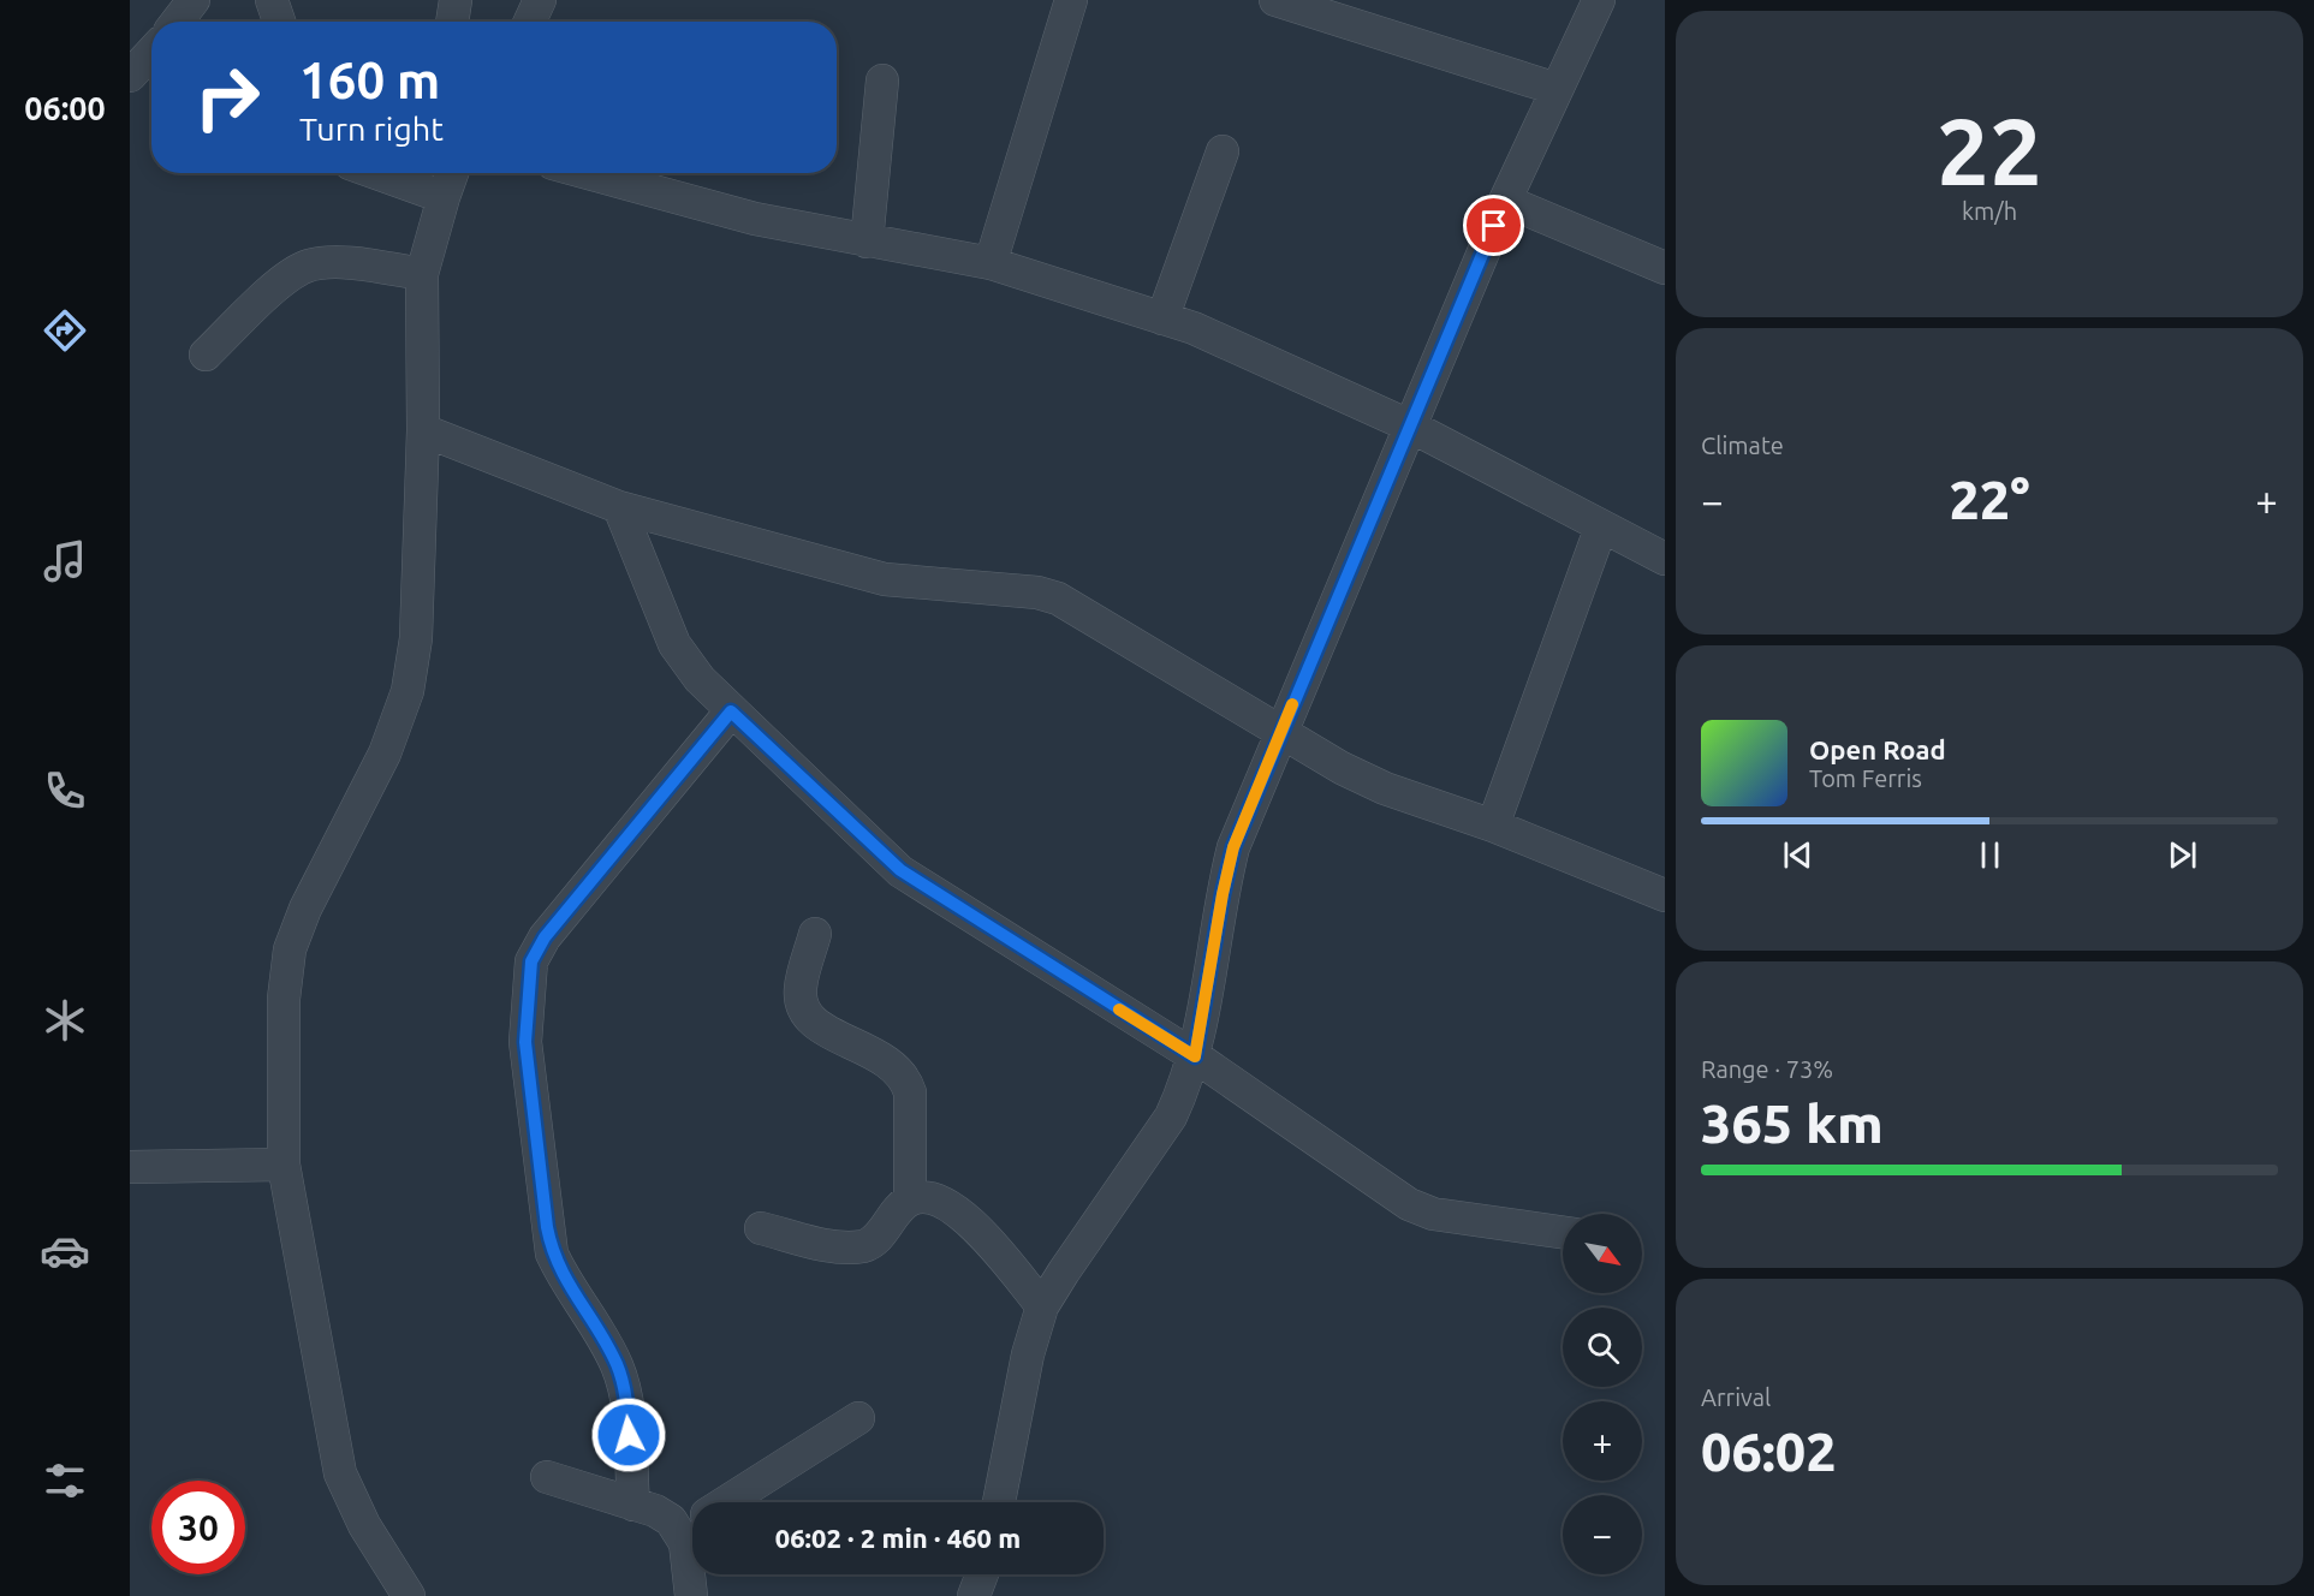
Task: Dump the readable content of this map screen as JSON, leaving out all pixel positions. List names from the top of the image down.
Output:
{
  "north": "bottom right",
  "page": {
    "tabs": "06:00",
    "tile": [
      ["22", "km/h"],
      "Climate",
      ["Range · 73%", "365 km"],
      ["Arrival", "06:02"]
    ],
    "turn": ["160 m", "Turn right"],
    "heat": ["−", "22°", "+"],
    "song": ["Open Road", "Tom Ferris"],
    "map_buttons": ["+", "−"],
    "limit": "30",
    "trip": "06:02 · 2 min · 460 m"
  }
}
